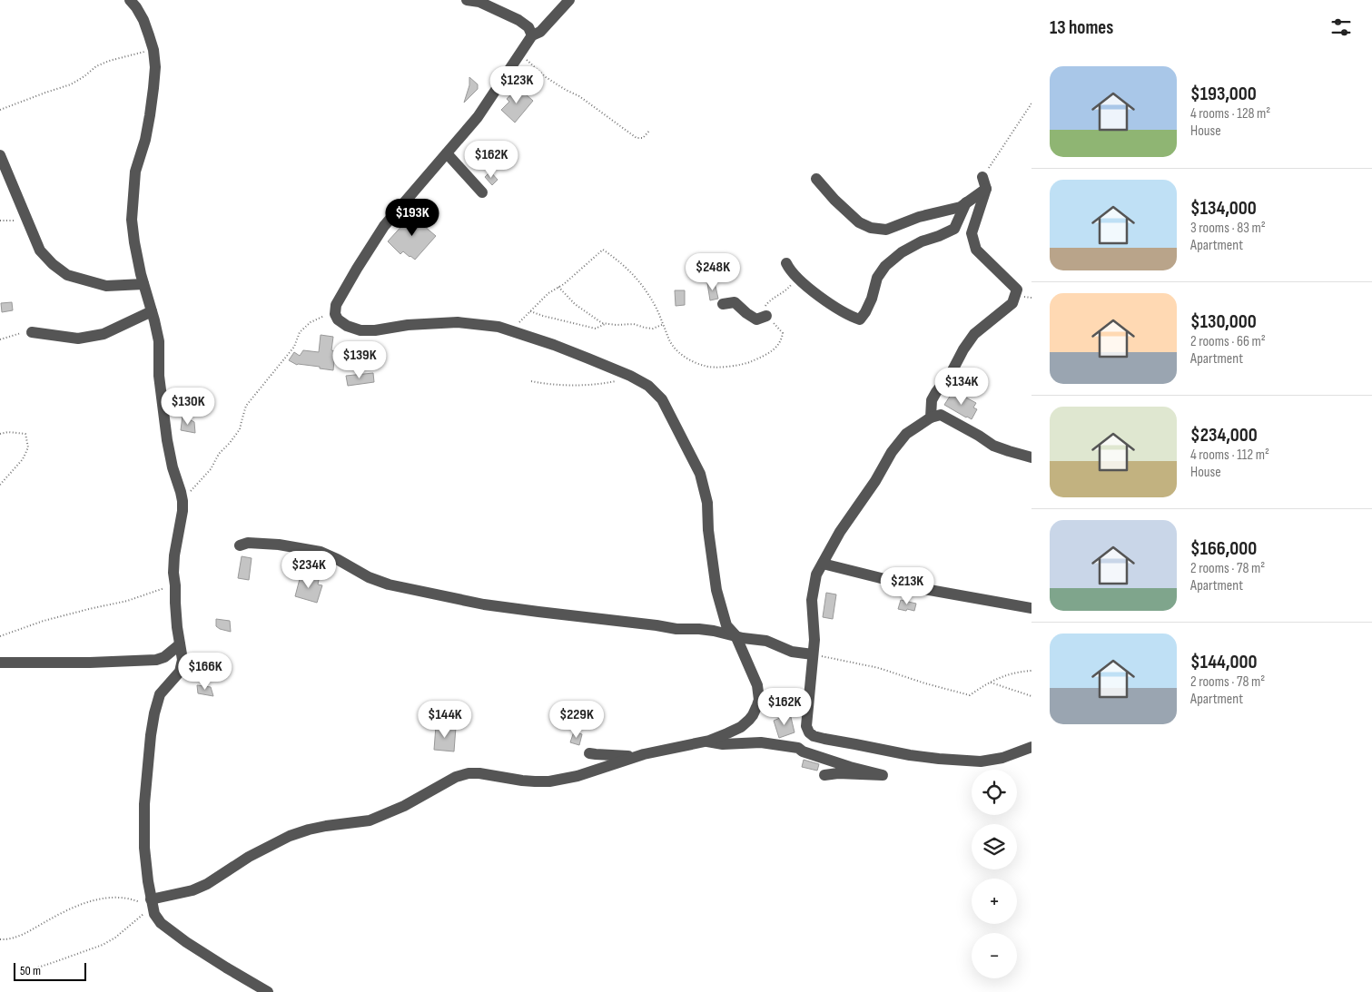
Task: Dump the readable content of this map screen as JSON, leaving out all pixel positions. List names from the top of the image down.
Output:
{
  "scale_bar": "50 m",
  "page": {
    "heading": "13 homes",
    "list": [
      {
        "name": "$193,000",
        "note": "4 rooms · 128 m² · House"
      },
      {
        "name": "$134,000",
        "note": "3 rooms · 83 m² · Apartment"
      },
      {
        "name": "$130,000",
        "note": "2 rooms · 66 m² · Apartment"
      },
      {
        "name": "$234,000",
        "note": "4 rooms · 112 m² · House"
      },
      {
        "name": "$166,000",
        "note": "2 rooms · 78 m² · Apartment"
      },
      {
        "name": "$144,000",
        "note": "2 rooms · 78 m² · Apartment"
      }
    ],
    "price": [
      "$123K",
      "$162K",
      "$193K",
      "$248K",
      "$139K",
      "$134K",
      "$130K",
      "$234K",
      "$213K",
      "$166K",
      "$162K",
      "$144K",
      "$229K"
    ],
    "map_buttons": ["+", "−"],
    "scale": "50 m"
  }
}
